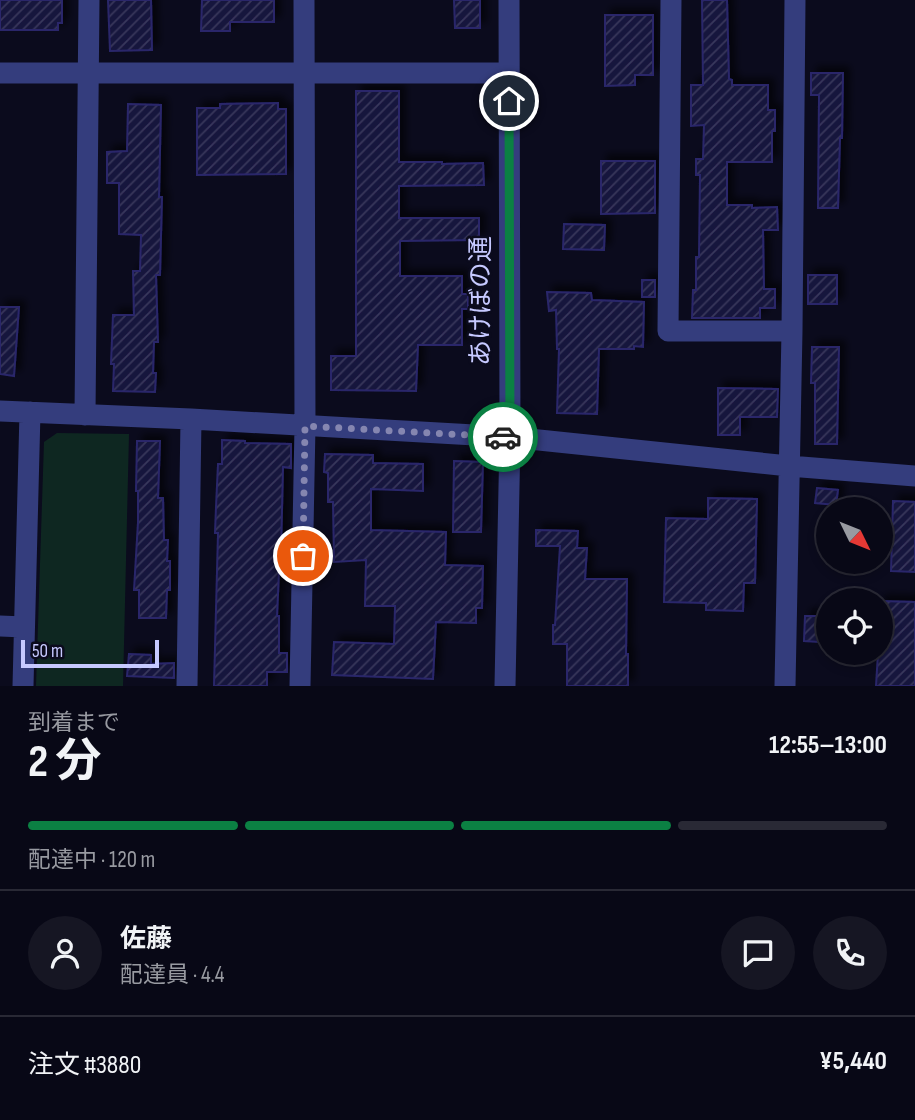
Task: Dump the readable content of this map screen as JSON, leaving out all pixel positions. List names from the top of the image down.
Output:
{
  "streets": {
    "street": ["あけぼの通"]
  },
  "scale_bar": "50 m",
  "north": "bottom right",
  "page": {
    "scale": "50 m",
    "heading": ["2 分", "到着まで", "12:55–13:00"],
    "panel": [
      "佐藤",
      "配達員 · 4.4",
      "注文 #3880",
      "¥5,440"
    ],
    "bar": "配達中 · 120 m"
  }
}
